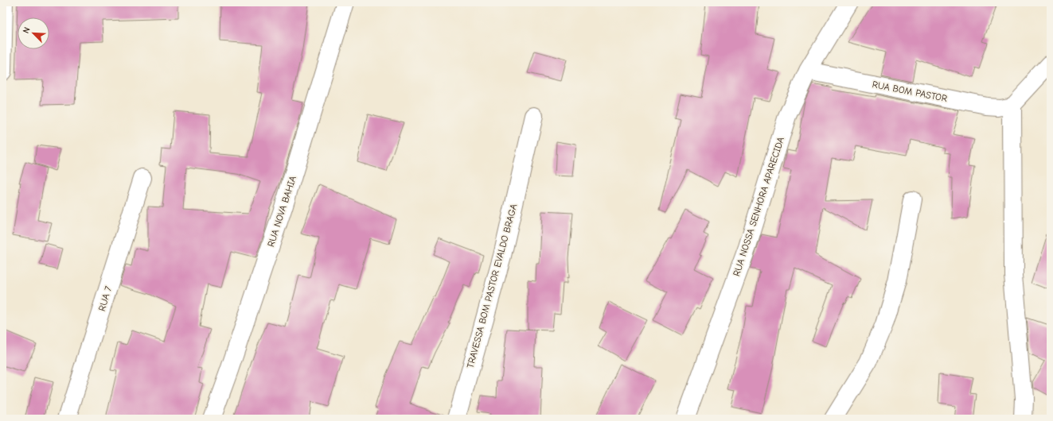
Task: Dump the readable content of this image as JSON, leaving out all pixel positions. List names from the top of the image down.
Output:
{
  "streets": {
    "street": [
      "RUA BOM PASTOR",
      "RUA NOSSA SENHORA APARECIDA",
      "RUA NOVA BAHIA",
      "TRAVESSA BOM PASTOR EVALDO BRAGA",
      "RUA 7"
    ]
  },
  "crossings": [
    ["RUA BOM PASTOR", "RUA NOSSA SENHORA APARECIDA"]
  ],
  "north": "top left"
}
